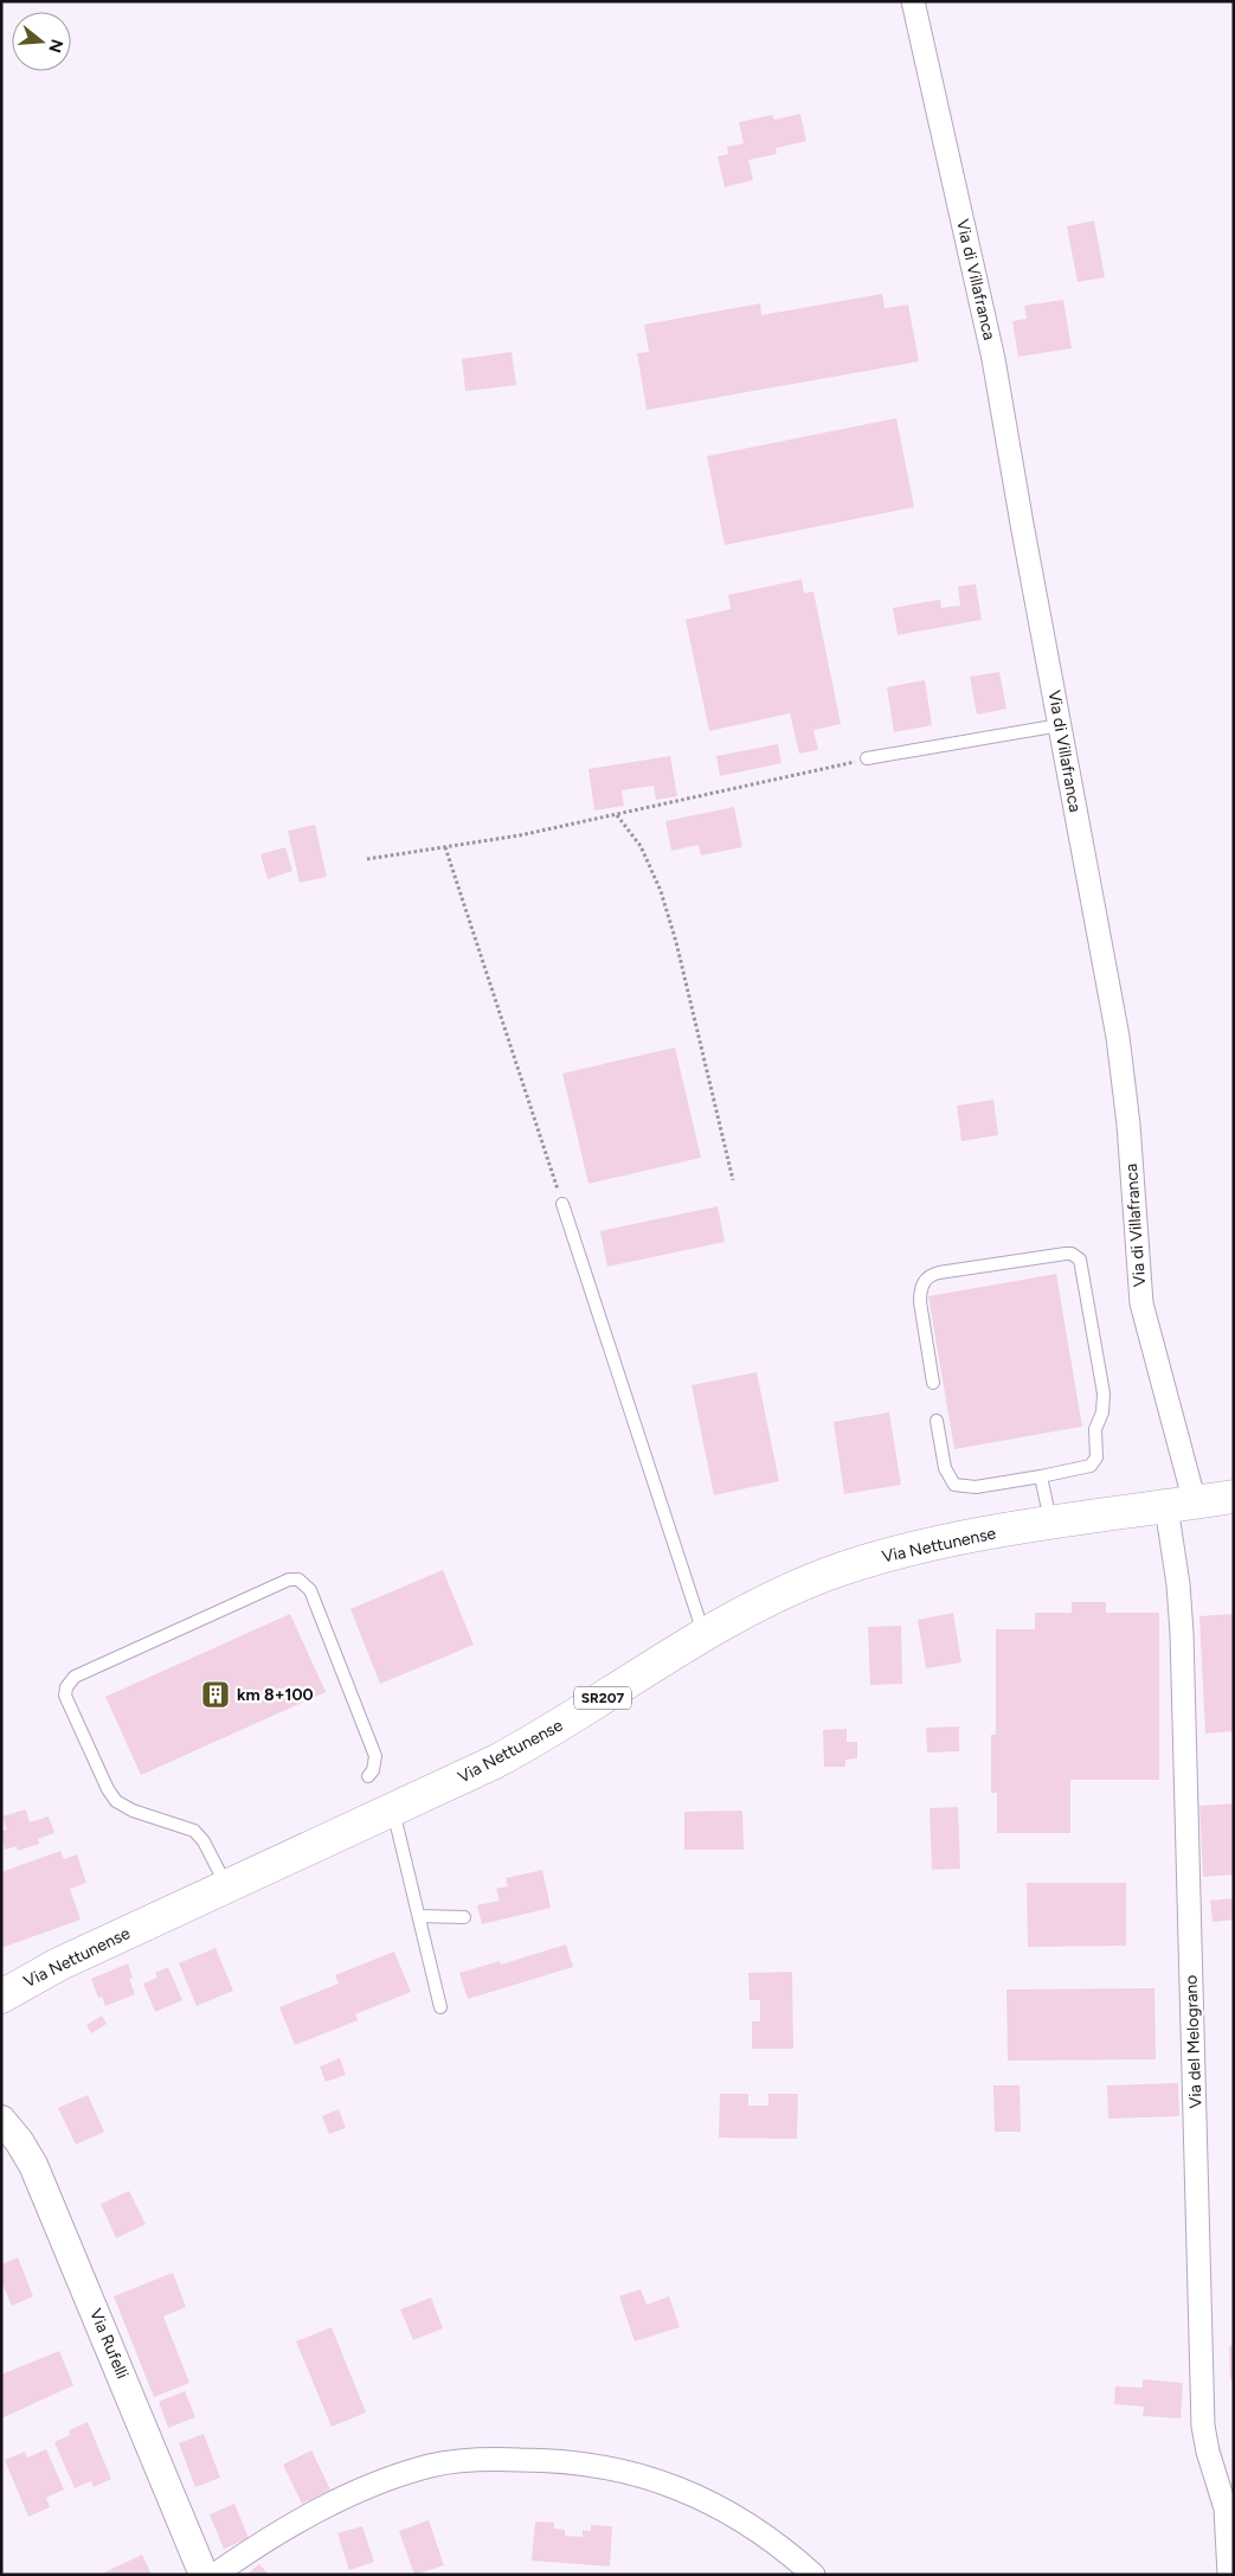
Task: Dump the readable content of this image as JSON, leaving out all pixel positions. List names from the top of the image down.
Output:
{
  "streets": {
    "main road": ["Via Nettunense", "SR207"],
    "street": ["Via di Villafranca", "Via del Melograno", "Via Rufelli"]
  },
  "crossings": [
    ["Via di Villafranca", "Via Nettunense"],
    ["Via di Villafranca", "Via del Melograno"],
    ["Via Nettunense", "Via del Melograno"]
  ],
  "places": {
    "building": ["km 8+100"]
  },
  "north": "right"
}
